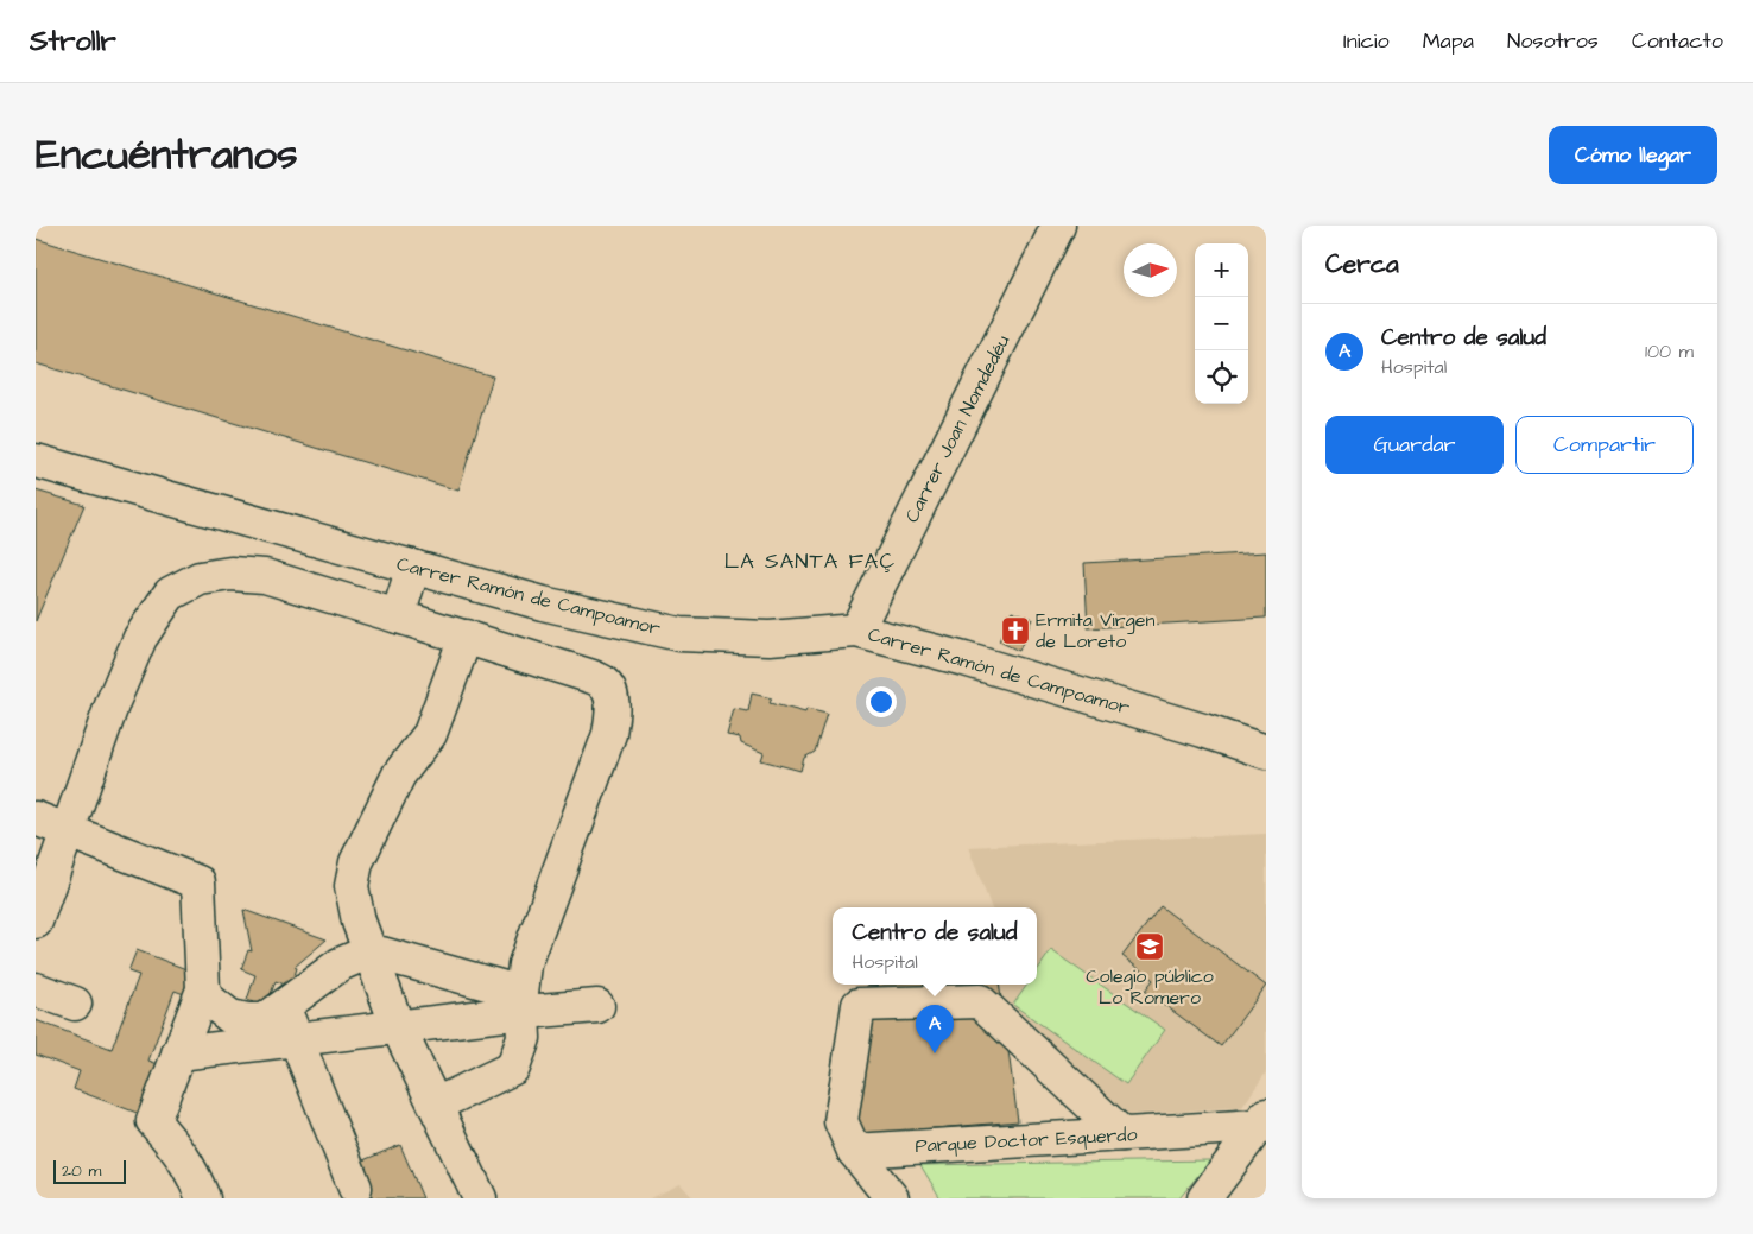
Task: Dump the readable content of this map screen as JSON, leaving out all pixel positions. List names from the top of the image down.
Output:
{
  "streets": {
    "street": ["Carrer Joan Nomdedéu", "Carrer Ramón de Campoamor", "Parque Doctor Esquerdo"]
  },
  "crossings": [
    ["Carrer Joan Nomdedéu", "Carrer Ramón de Campoamor"]
  ],
  "districts": ["LA SANTA FAÇ"],
  "places": {
    "church": ["Ermita Virgen de Loreto"],
    "school or university": ["Colegio público Lo Romero"]
  },
  "scale_bar": "20 m",
  "north": "right",
  "page": {
    "header": "Strollr",
    "nav": [
      "Inicio",
      "Mapa",
      "Nosotros",
      "Contacto"
    ],
    "title": "Encuéntranos",
    "buttons": [
      "Cómo llegar",
      ["Guardar", "Compartir"]
    ],
    "heading": "Cerca",
    "map_buttons": ["+", "−"],
    "list": [
      {
        "mark": "A",
        "name": "Centro de salud",
        "note": "Hospital",
        "value": "100 m"
      }
    ],
    "popup": ["Centro de salud", "Hospital"],
    "pins": "A",
    "scale": "20 m"
  }
}
